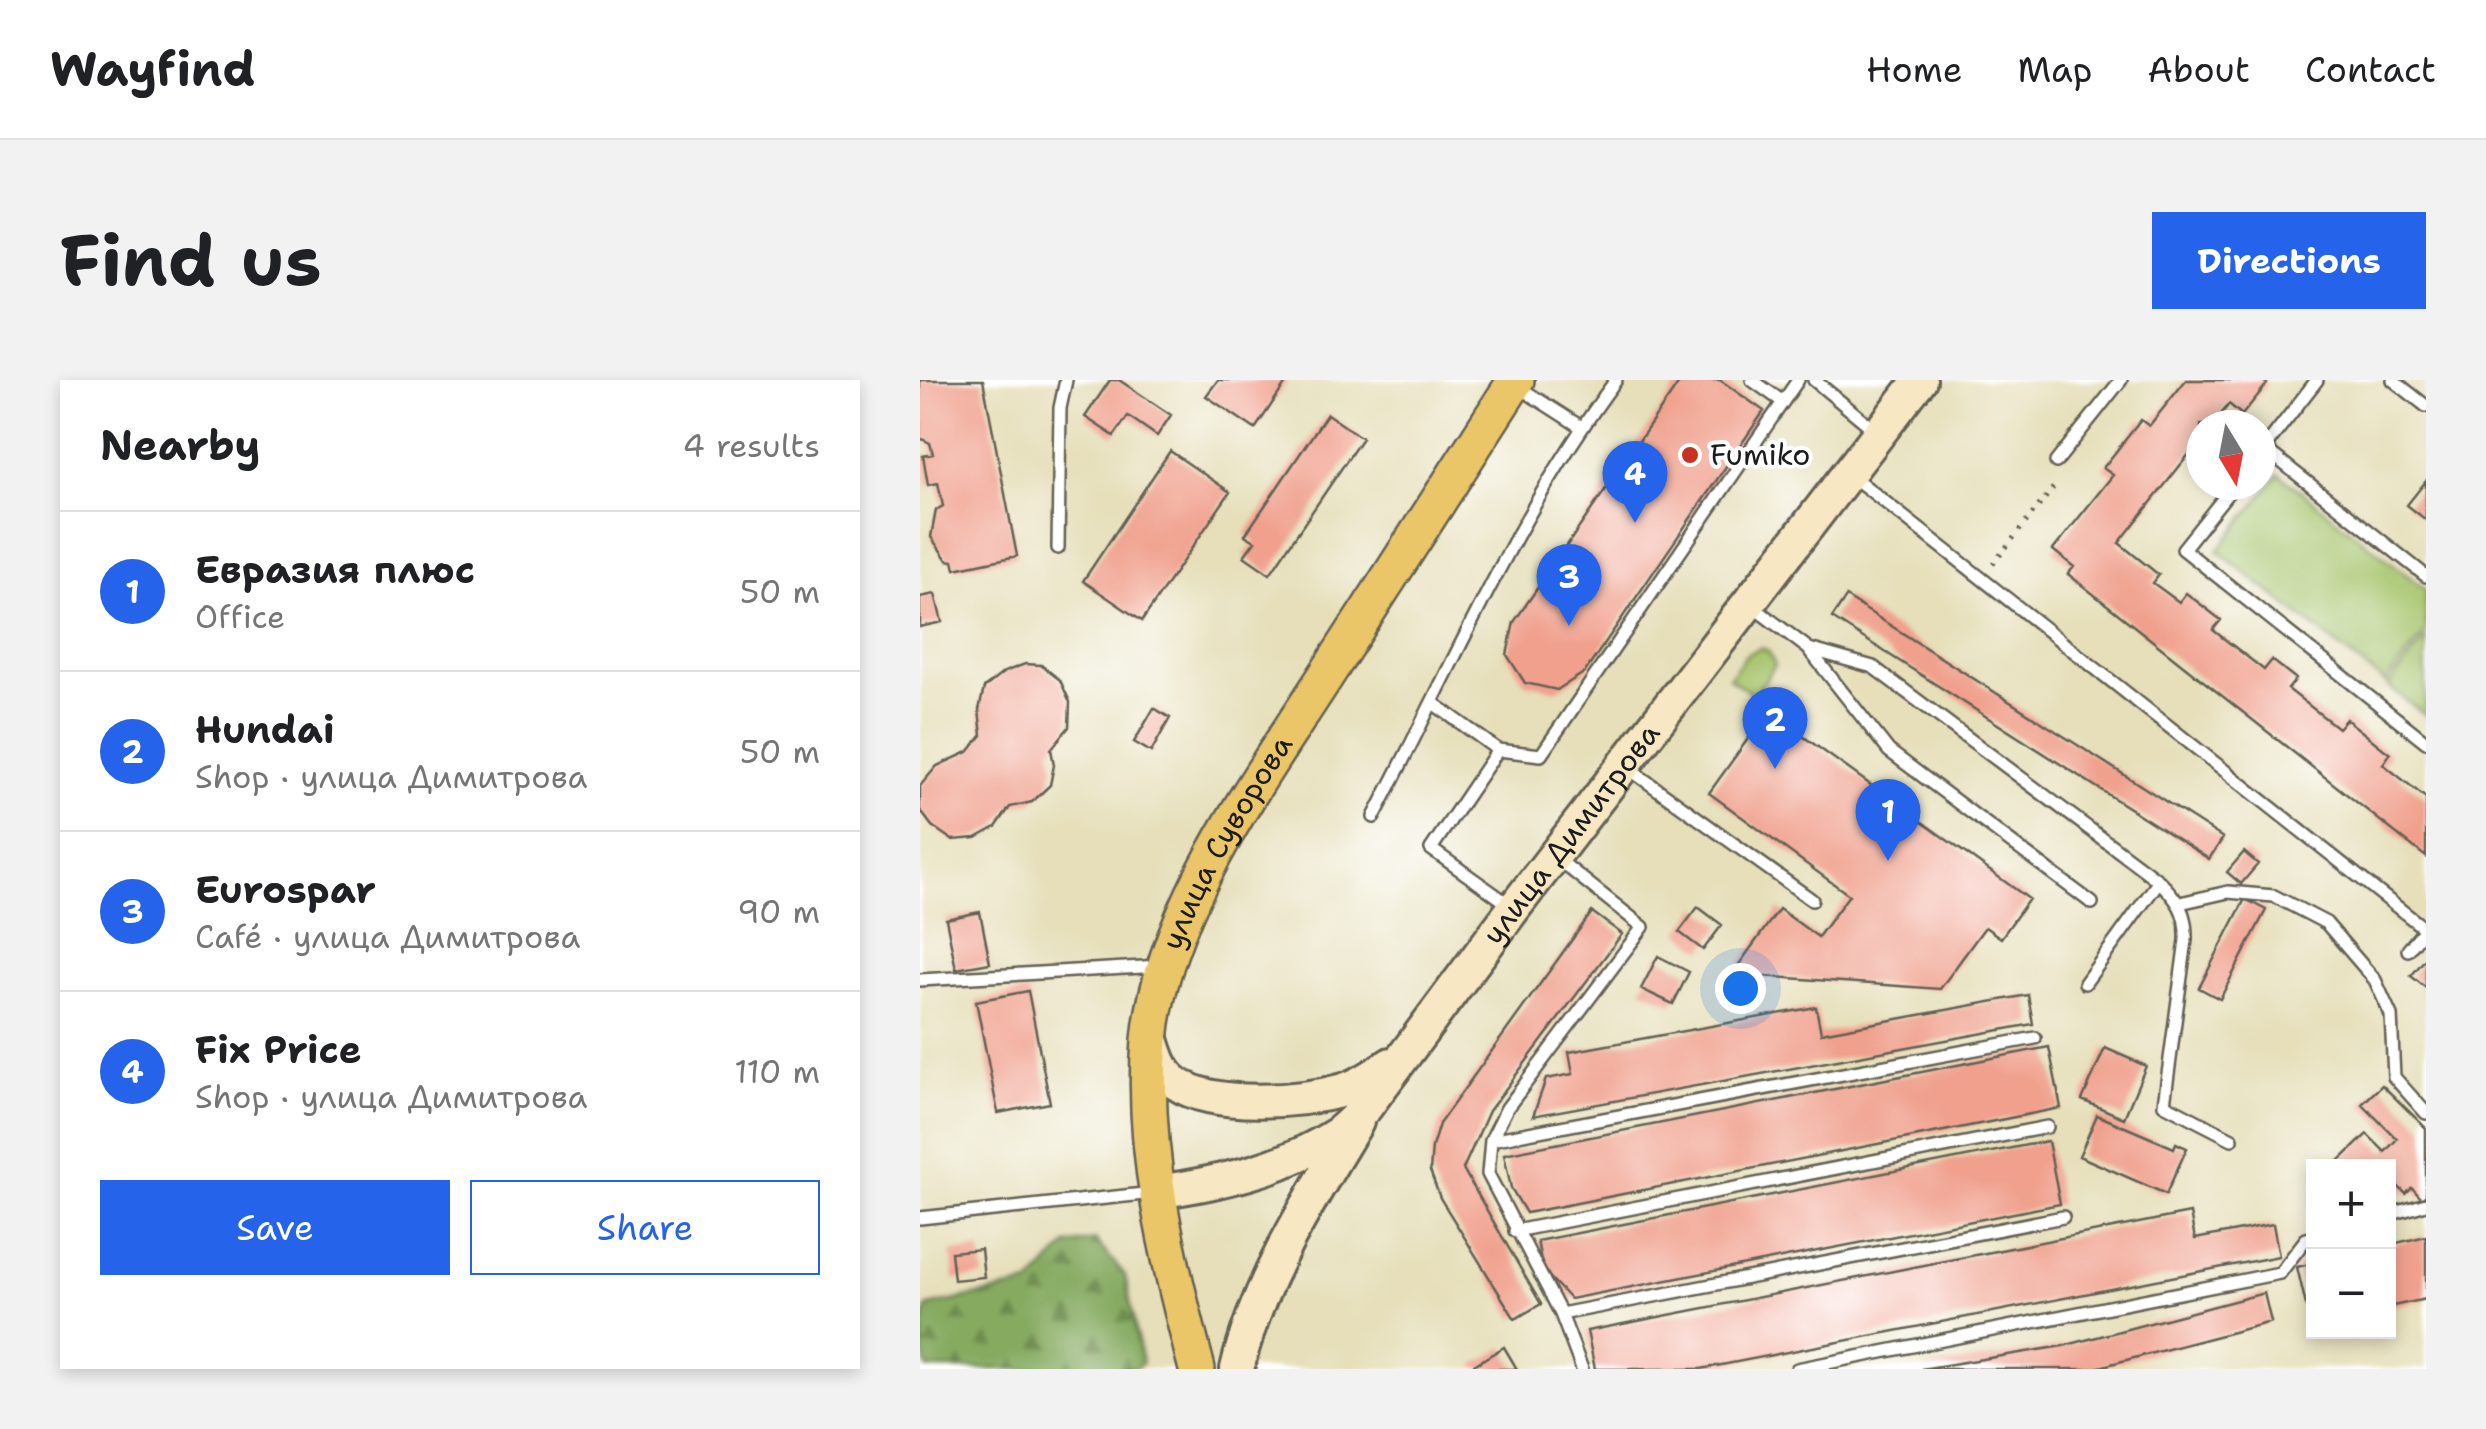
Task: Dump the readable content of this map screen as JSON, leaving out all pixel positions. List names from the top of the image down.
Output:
{
  "streets": {
    "main road": ["улица Димитрова", "улица Суворова"]
  },
  "crossings": [
    ["улица Димитрова", "улица Суворова"]
  ],
  "places": ["Fumiko"],
  "north": "bottom",
  "page": {
    "header": "Wayfind",
    "nav": [
      "Home",
      "Map",
      "About",
      "Contact"
    ],
    "buttons": [
      "Directions",
      ["Save", "Share"]
    ],
    "title": "Find us",
    "heading": ["Nearby", "4 results"],
    "pins": [
      "4",
      "3",
      "2",
      "1"
    ],
    "list": [
      {
        "mark": "1",
        "name": "Евразия плюс",
        "note": "Office",
        "value": "50 m"
      },
      {
        "mark": "2",
        "name": "Hundai",
        "note": "Shop · улица Димитрова",
        "value": "50 m"
      },
      {
        "mark": "3",
        "name": "Eurospar",
        "note": "Café · улица Димитрова",
        "value": "90 m"
      },
      {
        "mark": "4",
        "name": "Fix Price",
        "note": "Shop · улица Димитрова",
        "value": "110 m"
      }
    ],
    "map_buttons": ["+", "−"]
  }
}
